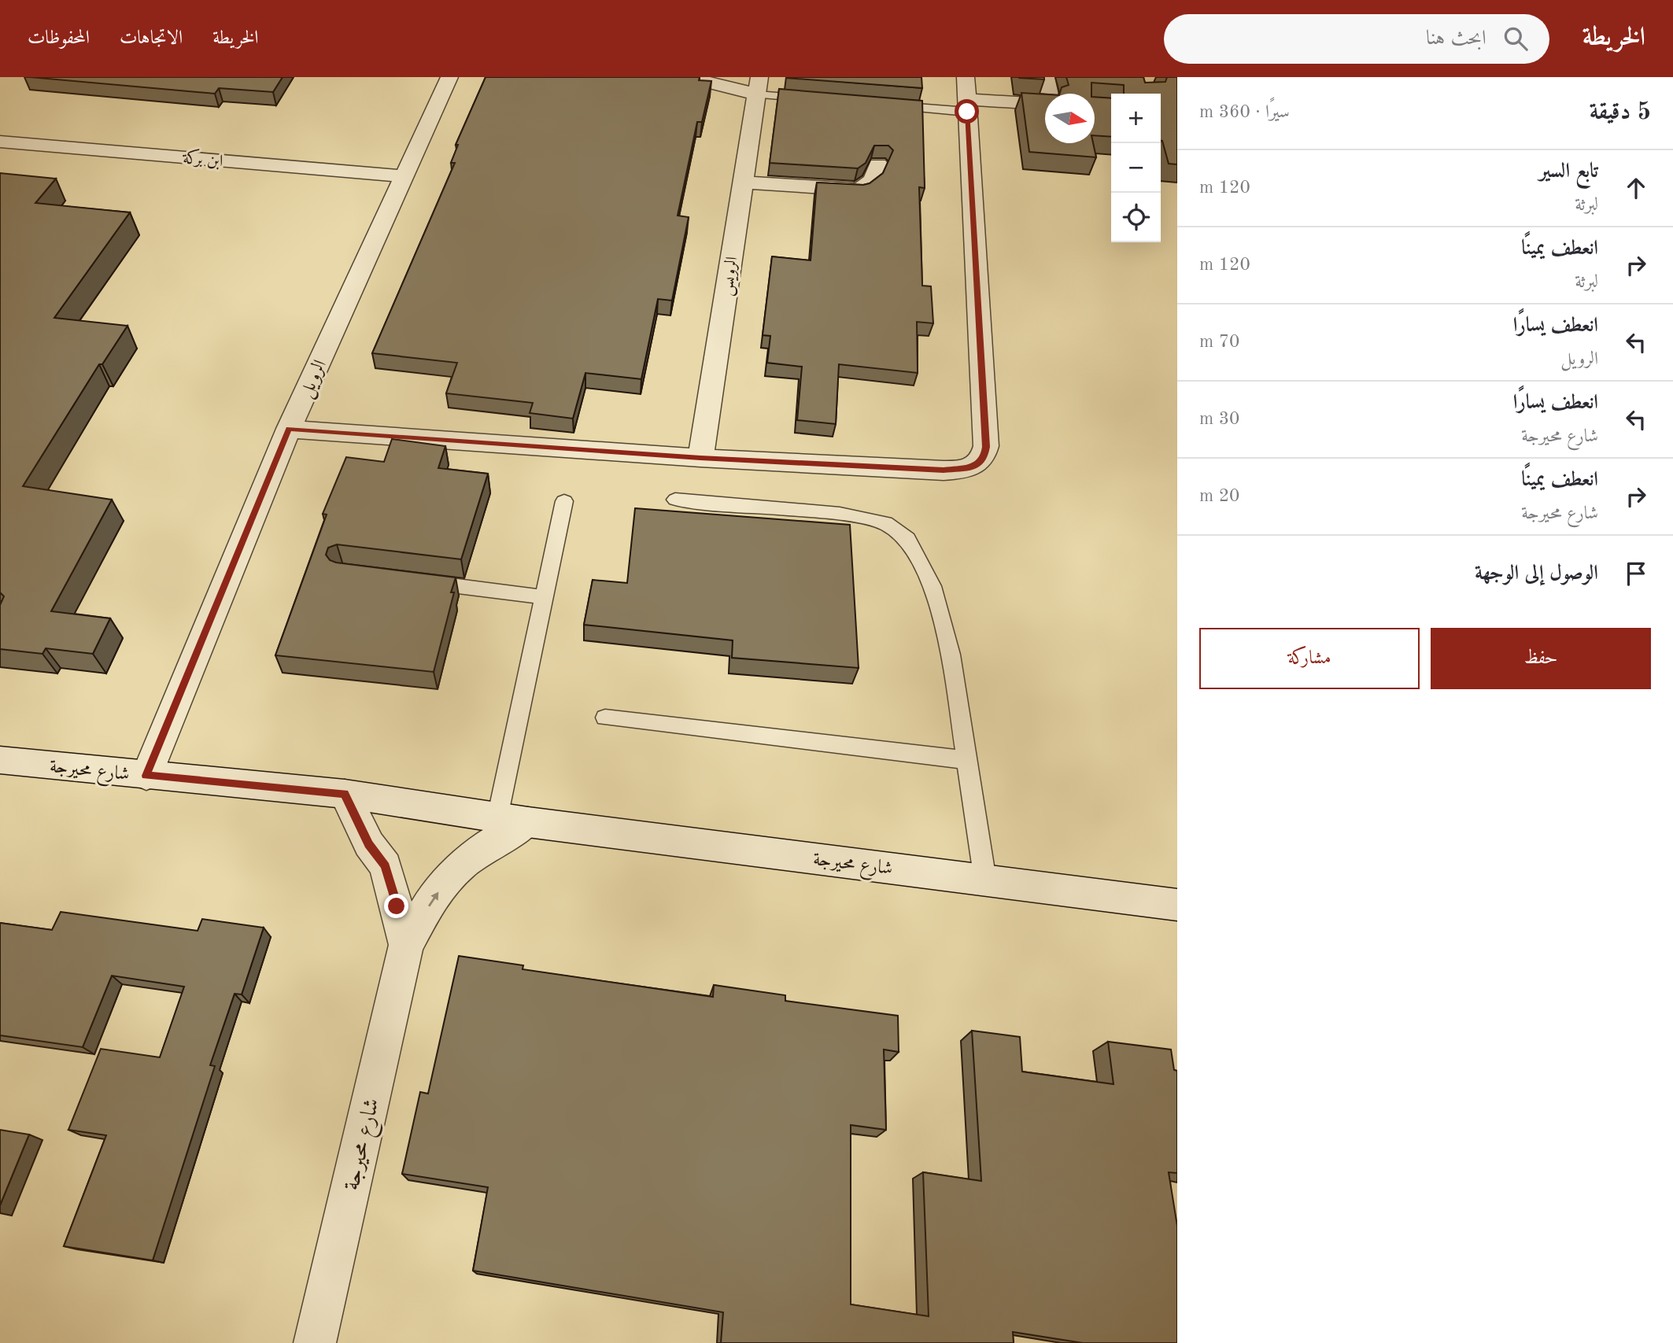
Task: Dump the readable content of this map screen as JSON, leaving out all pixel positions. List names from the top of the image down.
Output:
{
  "streets": {
    "street": [
      "ابن بركة",
      "الرويس",
      "الرويل",
      "شارع محيرجة"
    ]
  },
  "crossings": [
    ["ابن بركة", "الرويل"],
    ["الرويل", "شارع محيرجة"]
  ],
  "north": "right",
  "page": {
    "header": "الخريطة",
    "search": "ابحث هنا",
    "nav": ["الخريطة", "الاتجاهات", "المحفوظات"],
    "heading": ["5 دقيقة", "سيرًا · 360 m"],
    "map_buttons": ["+", "−"],
    "list": [
      ["تابع السير", "لبرثة", "120 m"],
      ["انعطف يمينًا", "لبرثة", "120 m"],
      ["انعطف يسارًا", "الرويل", "70 m"],
      ["انعطف يسارًا", "شارع محيرجة", "30 m"],
      ["انعطف يمينًا", "شارع محيرجة", "20 m"],
      "الوصول إلى الوجهة"
    ],
    "buttons": ["حفظ", "مشاركة"]
  }
}
